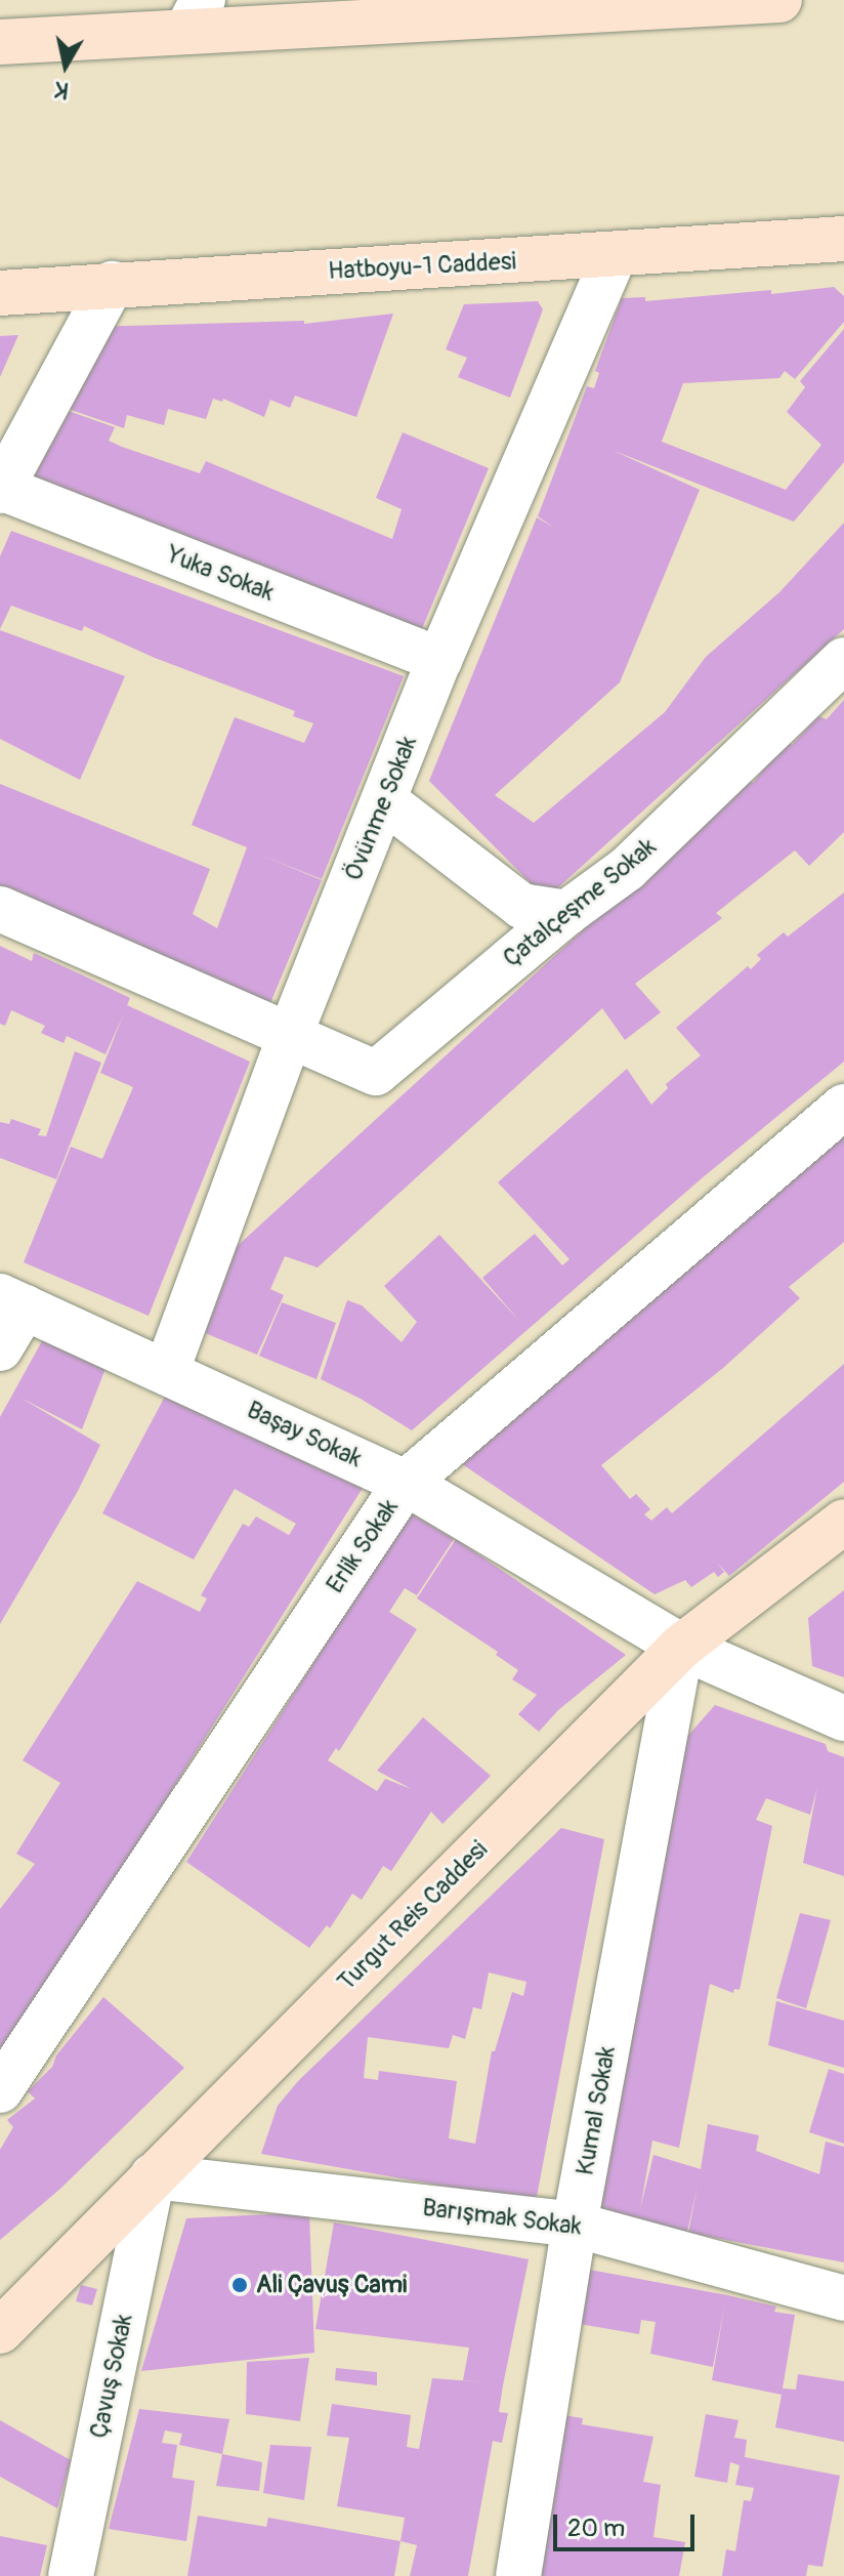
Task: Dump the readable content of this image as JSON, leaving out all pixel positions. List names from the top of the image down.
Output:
{
  "streets": {
    "main road": ["Hatboyu-1 Caddesi", "Turgut Reis Caddesi"],
    "street": [
      "Yuka Sokak",
      "Övünme Sokak",
      "Çatalçeşme Sokak",
      "Başay Sokak",
      "Erlik Sokak",
      "Kumal Sokak",
      "Barışmak Sokak",
      "Çavuş Sokak"
    ]
  },
  "crossings": [
    ["Hatboyu-1 Caddesi", "Övünme Sokak"],
    ["Yuka Sokak", "Övünme Sokak"],
    ["Övünme Sokak", "Çatalçeşme Sokak"],
    ["Övünme Sokak", "Başay Sokak"],
    ["Başay Sokak", "Erlik Sokak"],
    ["Başay Sokak", "Turgut Reis Caddesi"],
    ["Başay Sokak", "Kumal Sokak"],
    ["Turgut Reis Caddesi", "Kumal Sokak"],
    ["Turgut Reis Caddesi", "Barışmak Sokak"],
    ["Turgut Reis Caddesi", "Çavuş Sokak"],
    ["Kumal Sokak", "Barışmak Sokak"],
    ["Barışmak Sokak", "Çavuş Sokak"]
  ],
  "places": ["Ali Çavuş Cami"],
  "scale_bar": "20 m",
  "north": "bottom"
}
